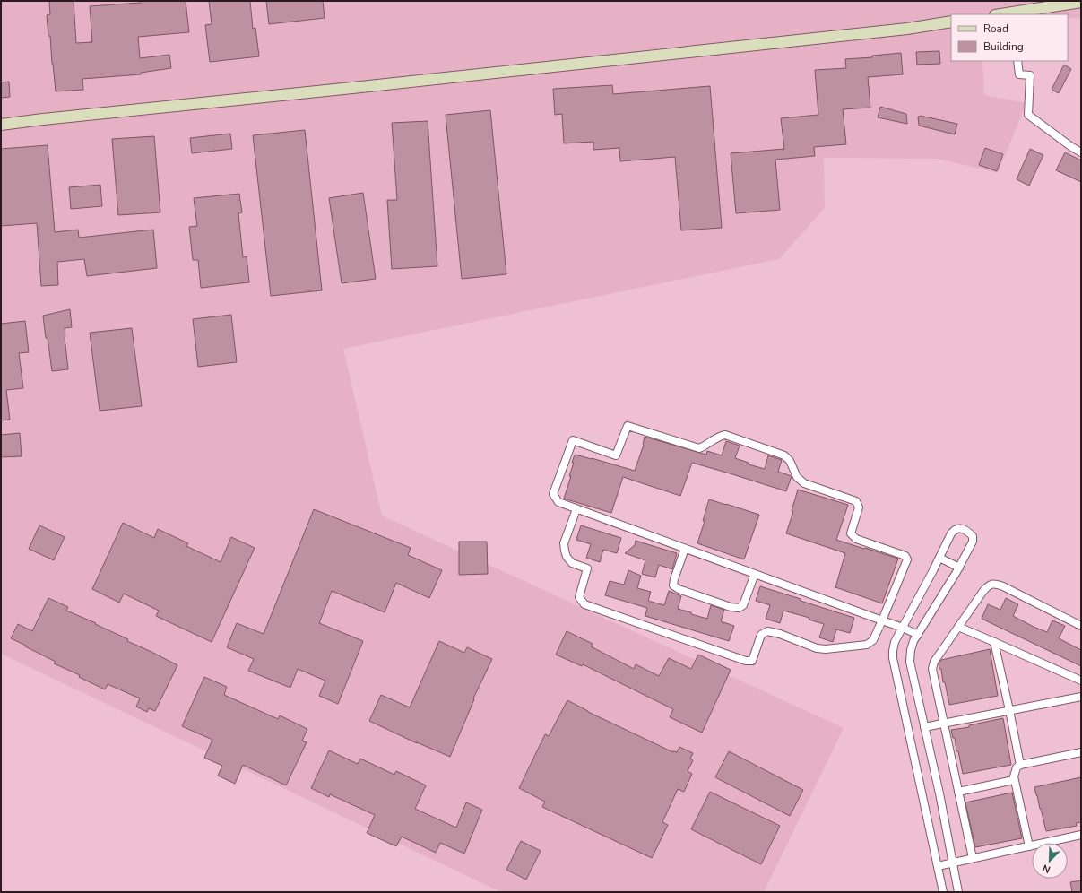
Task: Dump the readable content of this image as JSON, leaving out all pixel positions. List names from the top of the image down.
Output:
{
  "legend": ["Road", "Building"],
  "north": "bottom left"
}
